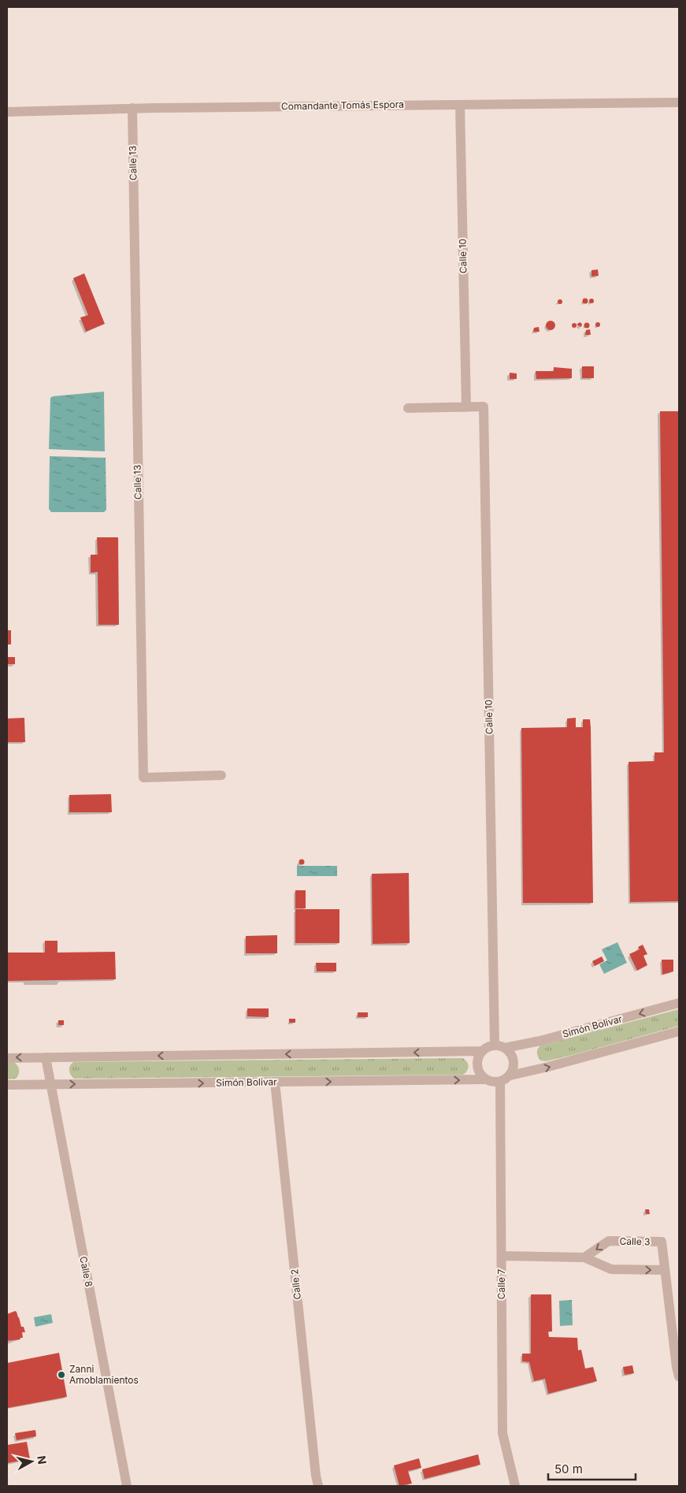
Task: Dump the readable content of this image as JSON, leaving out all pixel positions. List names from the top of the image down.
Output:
{
  "streets": {
    "street": [
      "Comandante Tomás Espora",
      "Calle 13",
      "Calle 10",
      "Simón Bolivar",
      "Calle 3",
      "Calle 8",
      "Calle 2",
      "Calle 7"
    ]
  },
  "crossings": [
    ["Comandante Tomás Espora", "Calle 13"],
    ["Comandante Tomás Espora", "Calle 10"],
    ["Calle 10", "Simón Bolivar"],
    ["Calle 10", "Calle 7"],
    ["Simón Bolivar", "Calle 8"],
    ["Simón Bolivar", "Calle 2"],
    ["Simón Bolivar", "Calle 7"]
  ],
  "places": ["Zanni Amoblamientos"],
  "scale_bar": "50 m",
  "north": "right"
}
